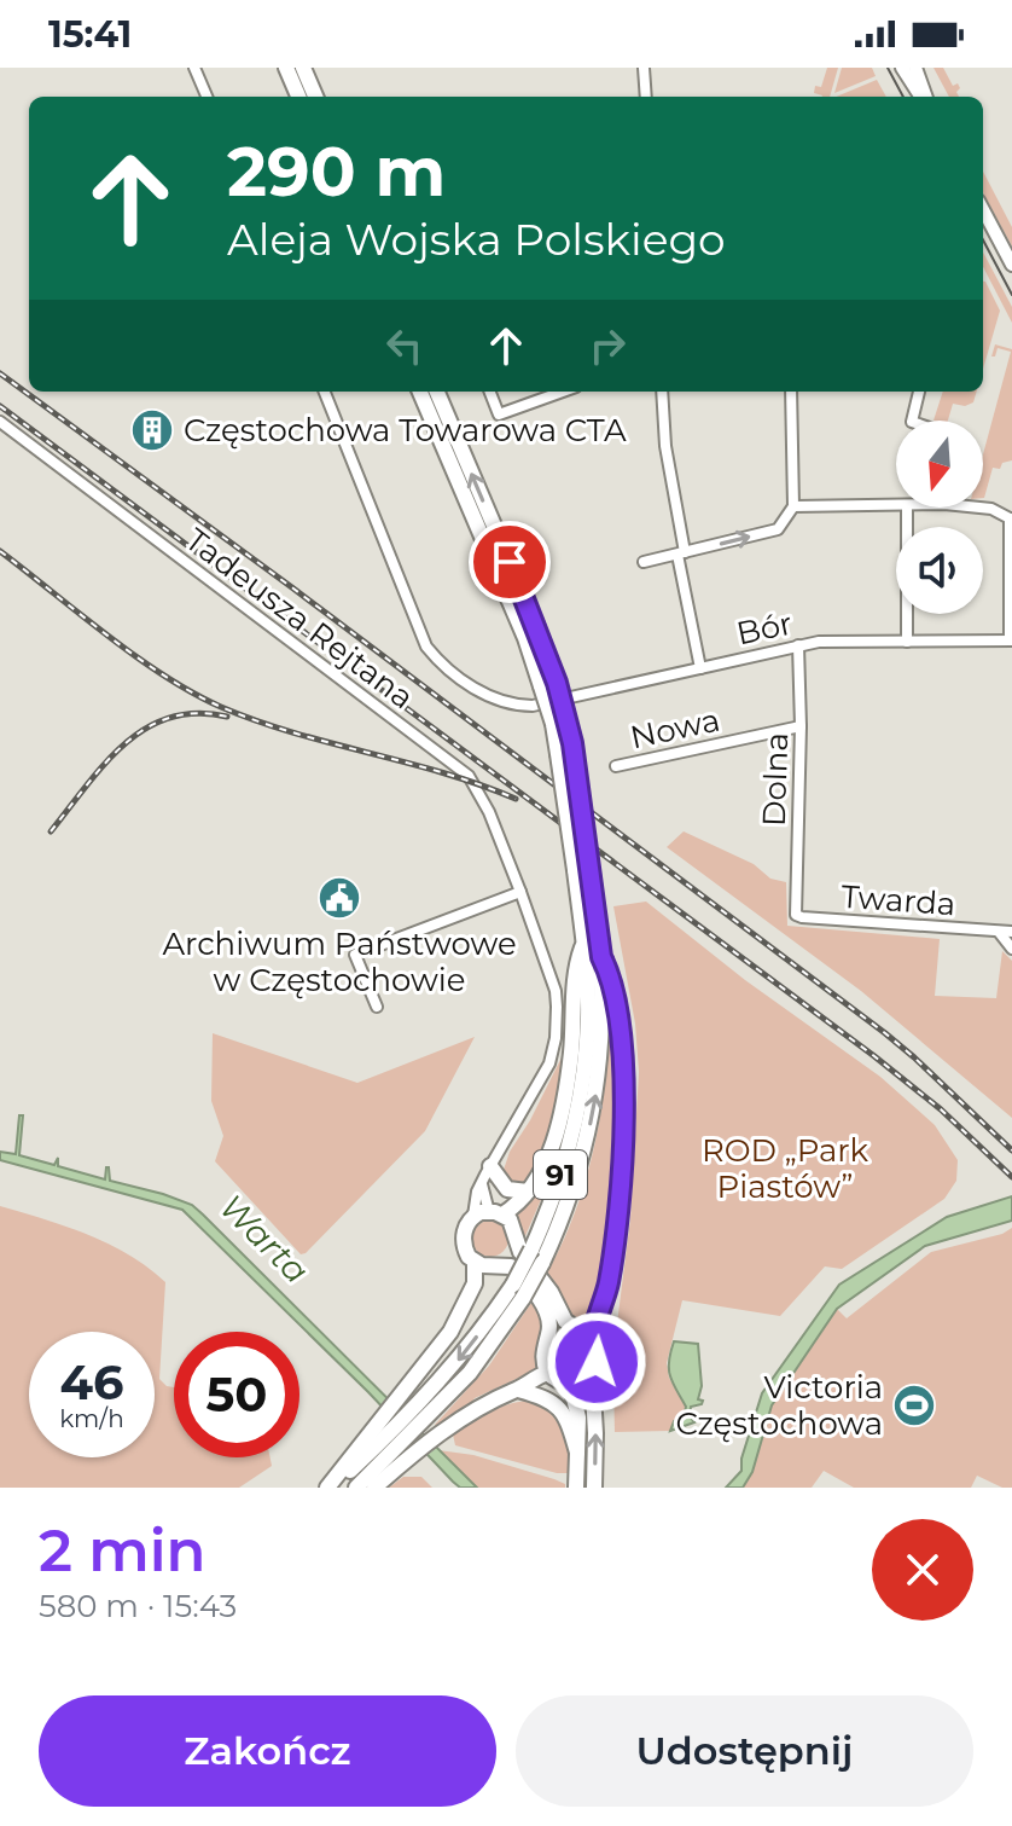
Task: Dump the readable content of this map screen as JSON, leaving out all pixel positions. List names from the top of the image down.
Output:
{
  "streets": {
    "main road": ["91"],
    "street": [
      "Tadeusza Rejtana",
      "Bór",
      "Nowa",
      "Dolna",
      "Twarda"
    ]
  },
  "crossings": [
    ["Bór", "Dolna"],
    ["Nowa", "Dolna"],
    ["Dolna", "Twarda"]
  ],
  "water": ["Warta"],
  "parks": ["ROD „Park Piastów”"],
  "places": {
    "building": ["Częstochowa Towarowa CTA"],
    "public building": ["Archiwum Państwowe w Częstochowie"],
    "sports": ["Victoria Częstochowa"]
  },
  "north": "bottom",
  "page": {
    "status": "15:41",
    "turn": ["290 m", "Aleja Wojska Polskiego"],
    "speed": "46 km/h",
    "limit": "50",
    "heading": ["2 min", "580 m · 15:43"],
    "buttons": ["Zakończ", "Udostępnij"]
  }
}
